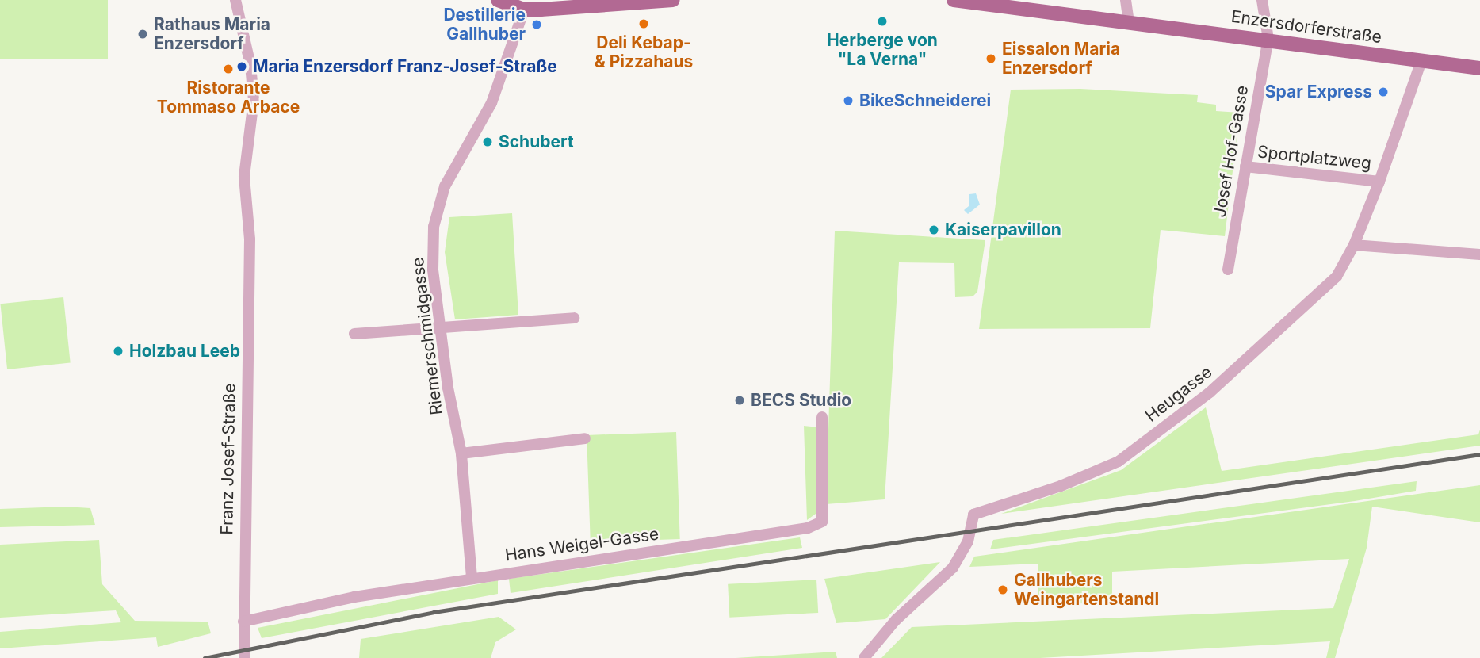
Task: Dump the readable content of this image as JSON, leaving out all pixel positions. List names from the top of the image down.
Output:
{
  "streets": {
    "main road": ["Enzersdorferstraße"],
    "street": [
      "Josef Hof-Gasse",
      "Sportplatzweg",
      "Riemerschmidgasse",
      "Heugasse",
      "Franz Josef-Straße",
      "Hans Weigel-Gasse"
    ]
  },
  "crossings": [
    ["Enzersdorferstraße", "Josef Hof-Gasse"],
    ["Enzersdorferstraße", "Heugasse"],
    ["Josef Hof-Gasse", "Sportplatzweg"],
    ["Sportplatzweg", "Heugasse"],
    ["Riemerschmidgasse", "Hans Weigel-Gasse"],
    ["Franz Josef-Straße", "Hans Weigel-Gasse"]
  ],
  "places": [
    "Herberge von \"La Verna\"",
    "Deli Kebap- & Pizzahaus",
    "Destillerie Gallhuber",
    "Rathaus Maria Enzersdorf",
    "Eissalon Maria Enzersdorf",
    "Maria Enzersdorf Franz-Josef-Straße",
    "Ristorante Tommaso Arbace",
    "Spar Express",
    "BikeSchneiderei",
    "Schubert",
    "Kaiserpavillon",
    "Holzbau Leeb",
    "BECS Studio",
    "Gallhubers Weingartenstandl"
  ]
}
